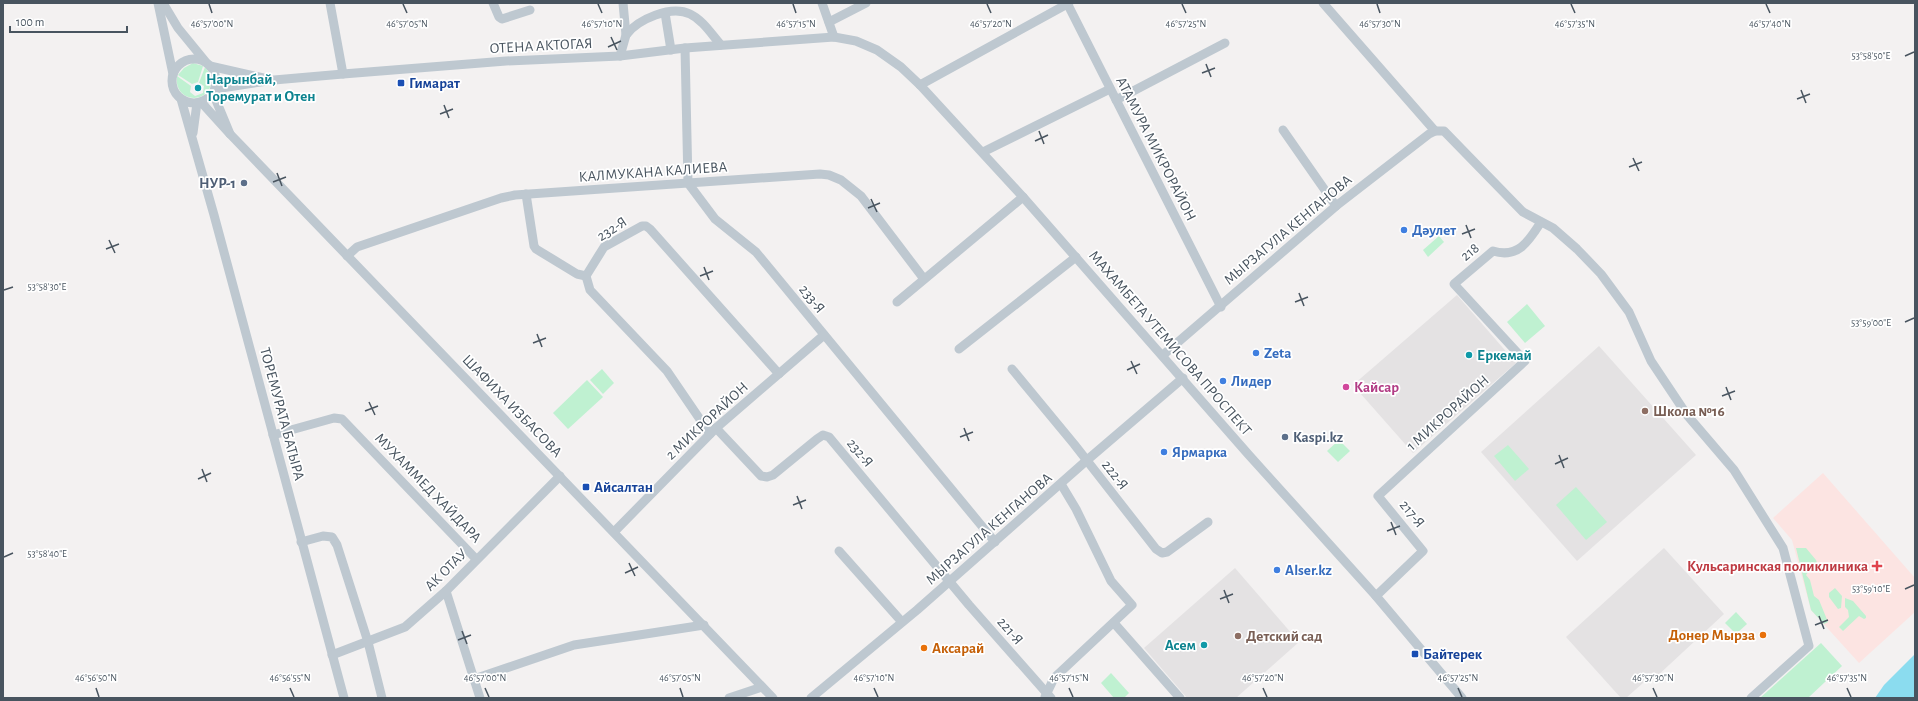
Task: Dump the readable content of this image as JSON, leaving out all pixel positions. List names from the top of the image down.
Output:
{
  "streets": {
    "street": [
      "ОТЕНА АКТОГАЯ",
      "АТАМУРА МИКРОРАЙОН",
      "КАЛМУКАНА КАЛИЕВА",
      "232-Я",
      "МЫРЗАГУЛА КЕНГАНОВА",
      "218",
      "233-Я",
      "МАХАМБЕТА УТЕМИСОВА ПРОСПЕКТ",
      "ШАФИХА ИЗБАСОВА",
      "1 МИКРОРАЙОН",
      "ТОРЕМУРАТА БАТЫРА",
      "2 МИКРОРАЙОН",
      "222-Я",
      "МУХАММЕД ХАЙДАРА",
      "217-Я",
      "АК ОТАУ",
      "221-Я"
    ]
  },
  "crossings": [
    ["ОТЕНА АКТОГАЯ", "МАХАМБЕТА УТЕМИСОВА ПРОСПЕКТ"],
    ["ОТЕНА АКТОГАЯ", "ШАФИХА ИЗБАСОВА"],
    ["ОТЕНА АКТОГАЯ", "ТОРЕМУРАТА БАТЫРА"],
    ["АТАМУРА МИКРОРАЙОН", "МЫРЗАГУЛА КЕНГАНОВА"],
    ["КАЛМУКАНА КАЛИЕВА", "233-Я"],
    ["КАЛМУКАНА КАЛИЕВА", "ШАФИХА ИЗБАСОВА"],
    ["232-Я", "МЫРЗАГУЛА КЕНГАНОВА"],
    ["232-Я", "2 МИКРОРАЙОН"],
    ["232-Я", "221-Я"],
    ["МЫРЗАГУЛА КЕНГАНОВА", "233-Я"],
    ["МЫРЗАГУЛА КЕНГАНОВА", "МАХАМБЕТА УТЕМИСОВА ПРОСПЕКТ"],
    ["МЫРЗАГУЛА КЕНГАНОВА", "222-Я"],
    ["МЫРЗАГУЛА КЕНГАНОВА", "221-Я"],
    ["218", "1 МИКРОРАЙОН"],
    ["233-Я", "2 МИКРОРАЙОН"],
    ["МАХАМБЕТА УТЕМИСОВА ПРОСПЕКТ", "217-Я"],
    ["ШАФИХА ИЗБАСОВА", "ТОРЕМУРАТА БАТЫРА"],
    ["ШАФИХА ИЗБАСОВА", "2 МИКРОРАЙОН"],
    ["ШАФИХА ИЗБАСОВА", "АК ОТАУ"],
    ["1 МИКРОРАЙОН", "217-Я"],
    ["ТОРЕМУРАТА БАТЫРА", "МУХАММЕД ХАЙДАРА"],
    ["ТОРЕМУРАТА БАТЫРА", "АК ОТАУ"],
    ["МУХАММЕД ХАЙДАРА", "АК ОТАУ"]
  ],
  "places": {
    "transit": ["Гимарат", "Айсалтан", "Байтерек"],
    "other": [
      "Нарынбай, Торемурат и Отен",
      "НУР-1",
      "Дәулет",
      "Zeta",
      "Еркемай",
      "Лидер",
      "Кайсар",
      "Школа №16",
      "Kaspi.kz",
      "Ярмарка",
      "Alser.kz",
      "Донер Мырза",
      "Детский сад",
      "Асем",
      "Аксарай"
    ],
    "health": ["Кульсаринская поликлиника"]
  },
  "scale_bar": "100 m",
  "coordinates": [
    "46°57'40\"N",
    "46°57'00\"N",
    "46°57'05\"N",
    "46°57'10\"N",
    "46°57'15\"N",
    "46°57'20\"N",
    "46°57'25\"N",
    "46°57'30\"N",
    "46°57'35\"N",
    "53°58'50\"E",
    "53°58'30\"E",
    "53°59'00\"E",
    "53°58'40\"E",
    "53°59'10\"E",
    "46°56'50\"N",
    "46°56'55\"N"
  ]
}
